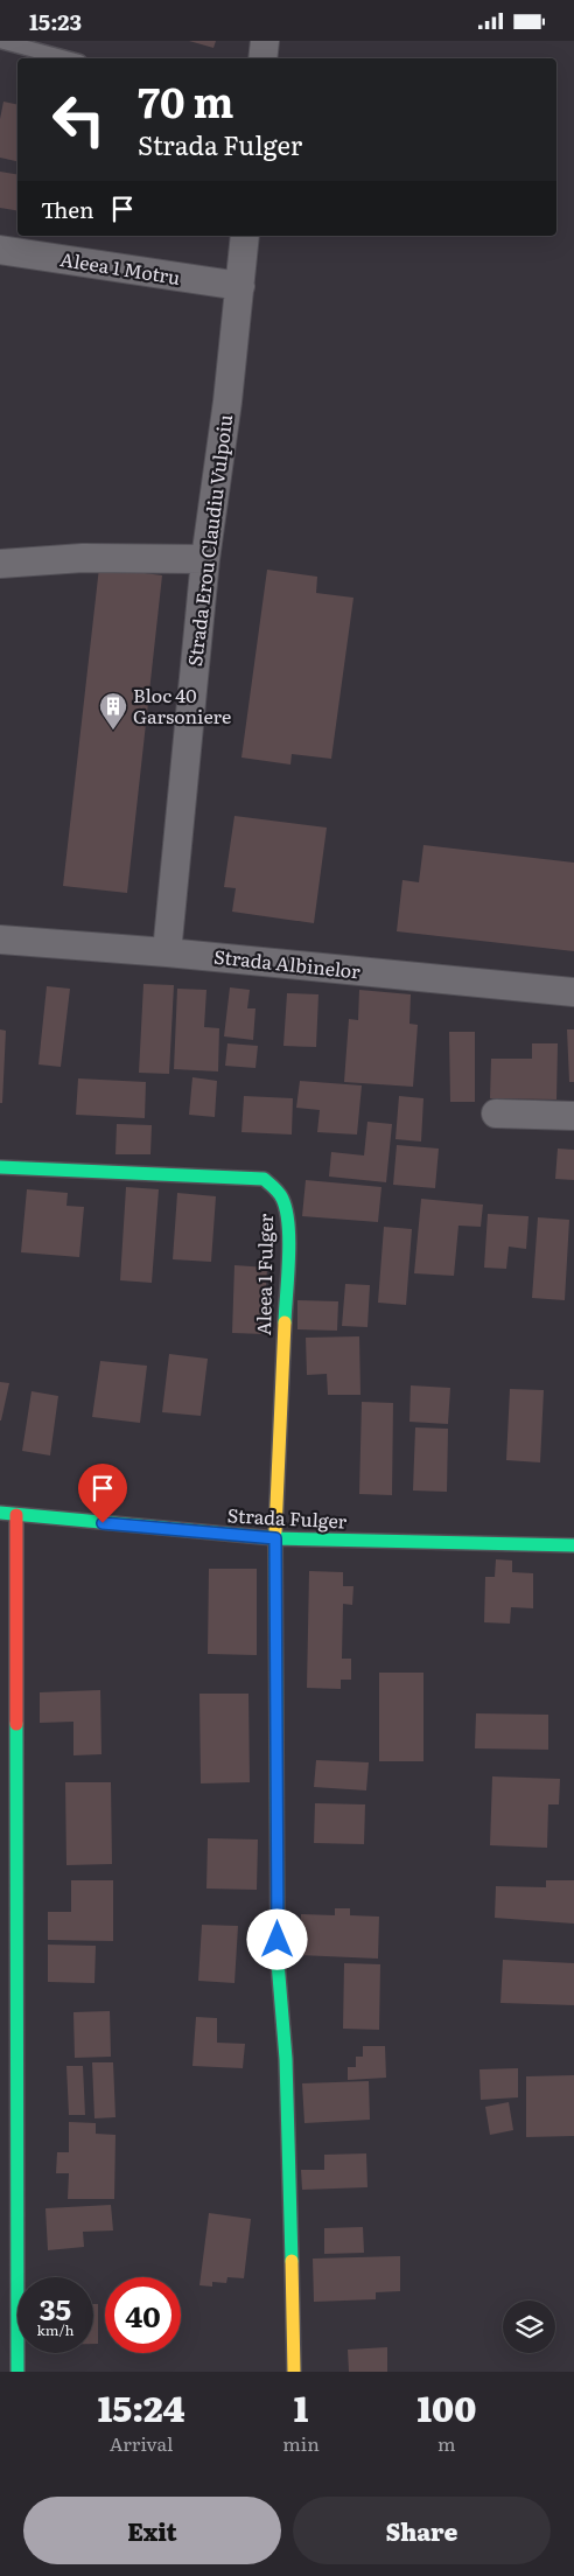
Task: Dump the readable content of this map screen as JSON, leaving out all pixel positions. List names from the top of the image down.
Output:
{
  "streets": {
    "street": [
      "Aleea 1 Motru",
      "Strada Erou Claudiu Vulpoiu",
      "Strada Albinelor",
      "Aleea 1 Fulger",
      "Strada Fulger"
    ]
  },
  "crossings": [
    ["Aleea 1 Motru", "Strada Erou Claudiu Vulpoiu"],
    ["Strada Erou Claudiu Vulpoiu", "Strada Albinelor"],
    ["Aleea 1 Fulger", "Strada Fulger"]
  ],
  "places": {
    "building": ["Bloc 40 Garsoniere"]
  },
  "page": {
    "status": "15:23",
    "turn": ["70 m", "Strada Fulger"],
    "then": "Then",
    "speed": "35 km/h",
    "limit": "40",
    "eta": [
      "15:24",
      "Arrival",
      "1",
      "min",
      "100",
      "m"
    ],
    "buttons": ["Exit", "Share"]
  }
}
